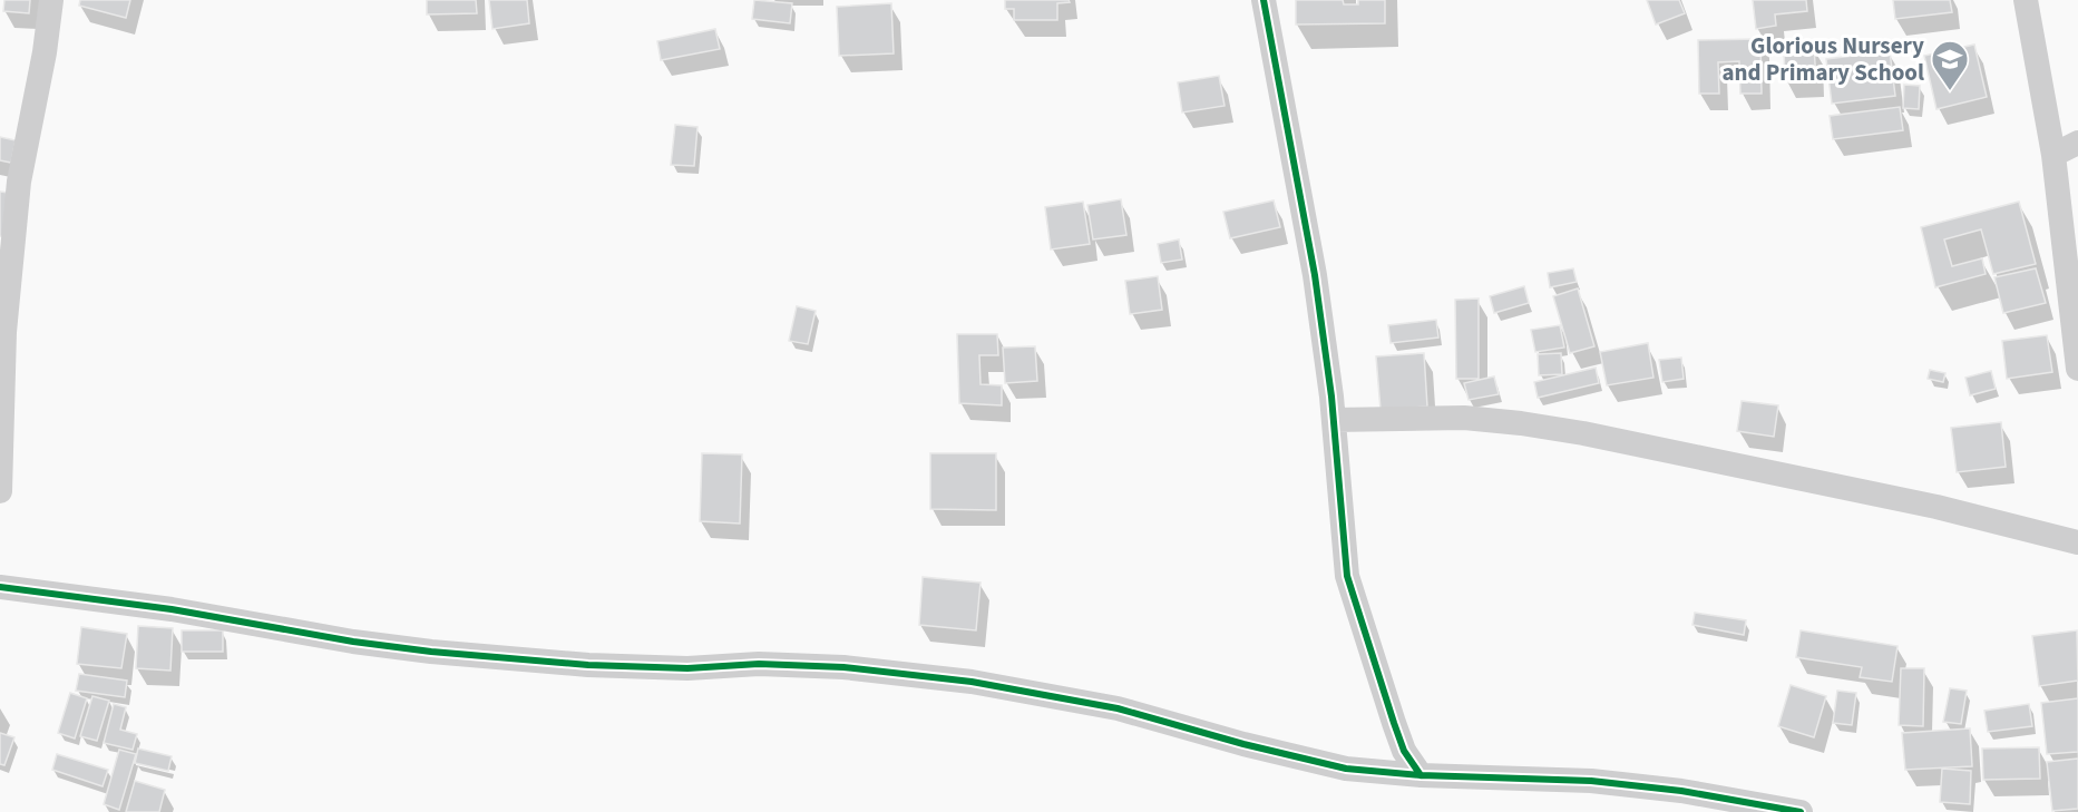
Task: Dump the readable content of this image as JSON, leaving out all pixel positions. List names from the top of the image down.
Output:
{
  "places": {
    "school or university": ["Glorious Nursery and Primary School"]
  }
}
